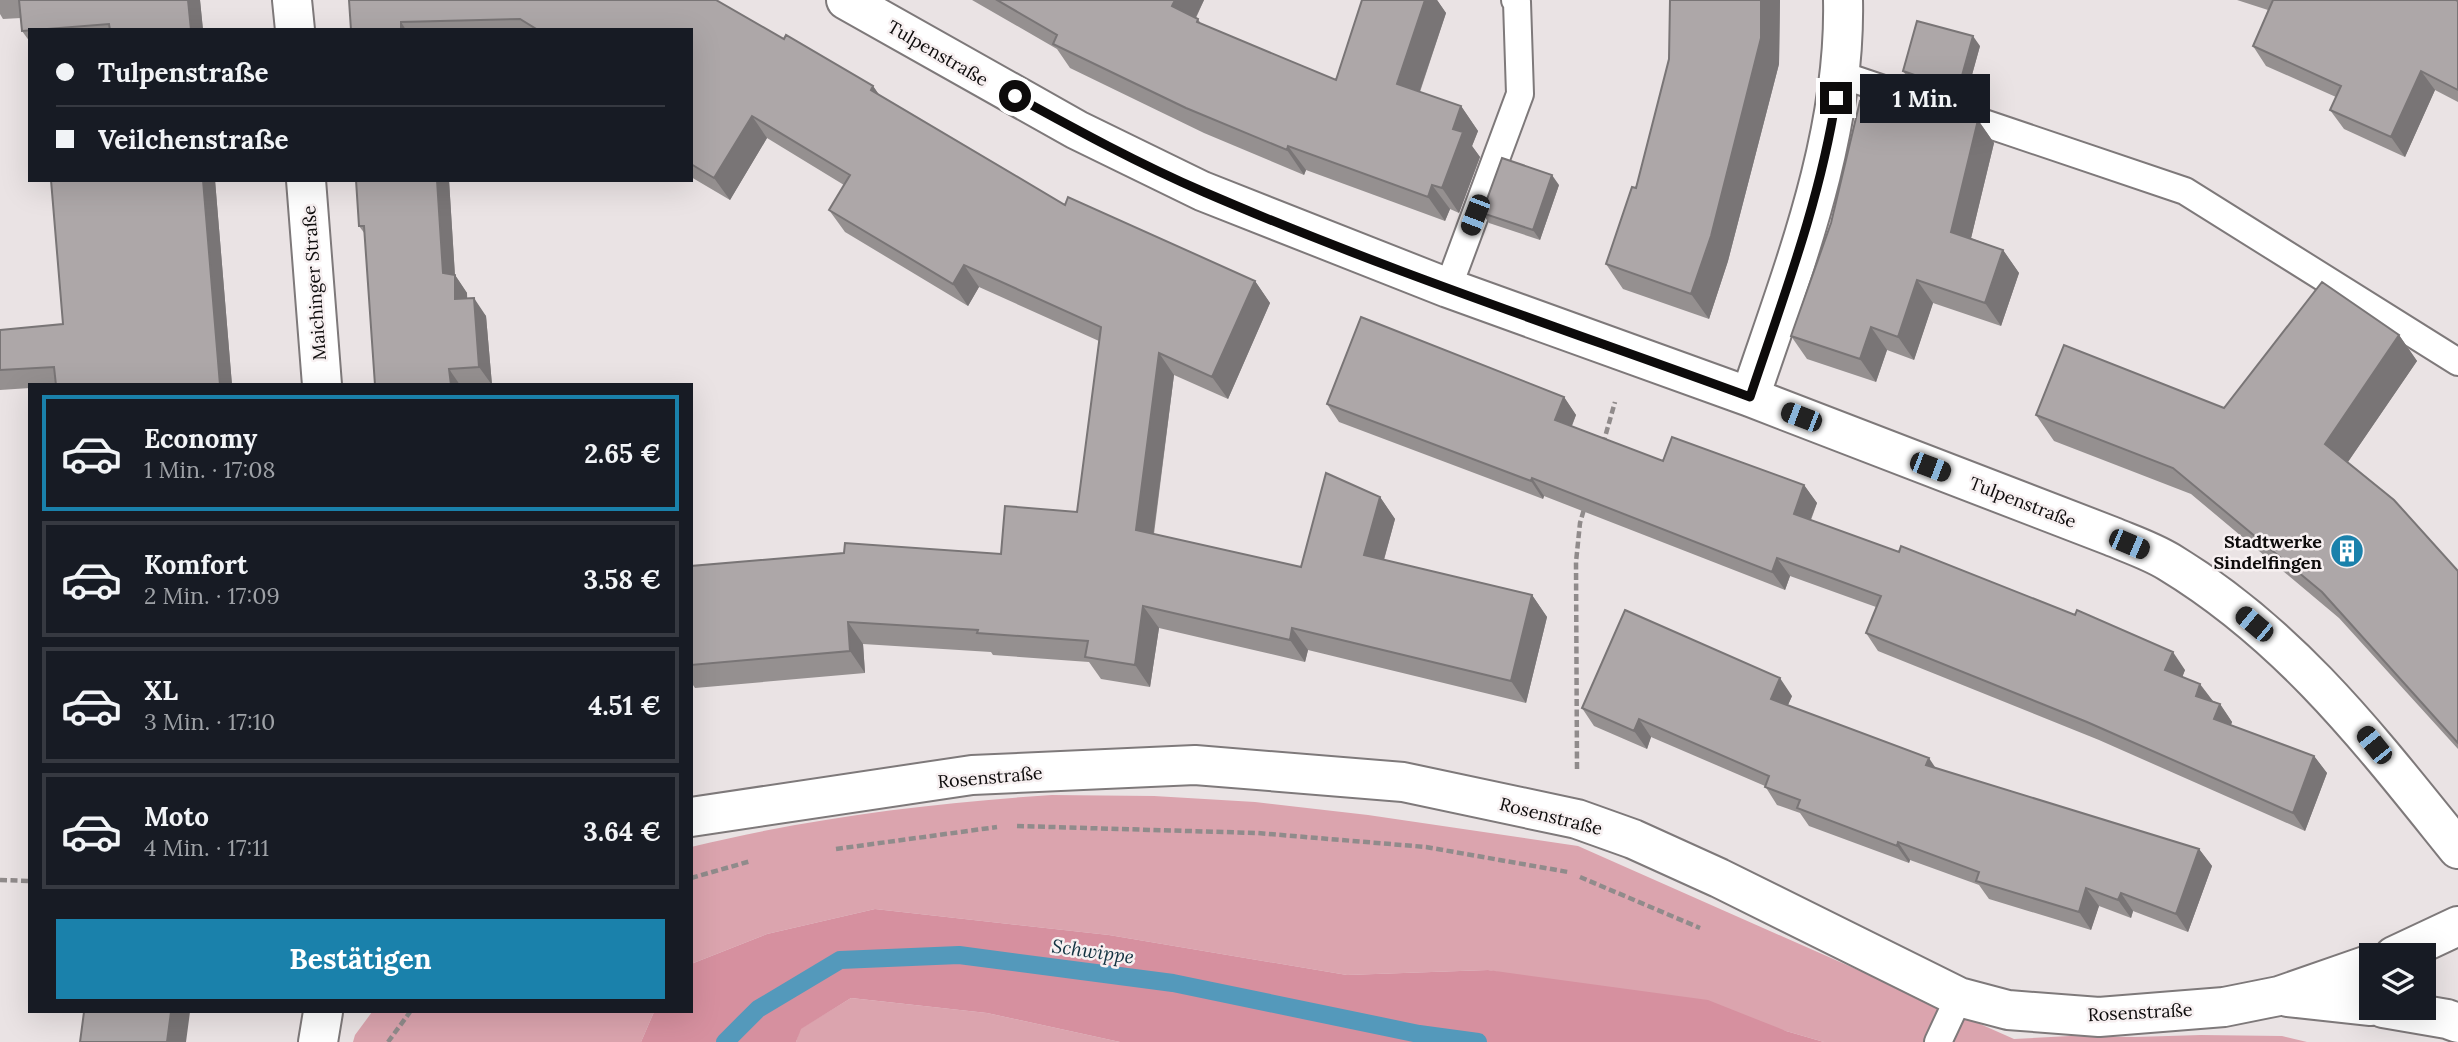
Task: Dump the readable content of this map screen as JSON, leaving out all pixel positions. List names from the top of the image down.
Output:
{
  "streets": {
    "street": ["Tulpenstraße", "Maichinger Straße", "Rosenstraße"]
  },
  "water": ["Schwippe"],
  "places": {
    "building": ["Stadtwerke Sindelfingen"]
  },
  "page": {
    "banner": ["Tulpenstraße", "Veilchenstraße"],
    "bubble": "1 Min.",
    "list": [
      {
        "name": "Economy",
        "note": "1 Min. · 17:08",
        "value": "2.65 €"
      },
      {
        "name": "Komfort",
        "note": "2 Min. · 17:09",
        "value": "3.58 €"
      },
      {
        "name": "XL",
        "note": "3 Min. · 17:10",
        "value": "4.51 €"
      },
      {
        "name": "Moto",
        "note": "4 Min. · 17:11",
        "value": "3.64 €"
      }
    ],
    "buttons": "Bestätigen"
  }
}
